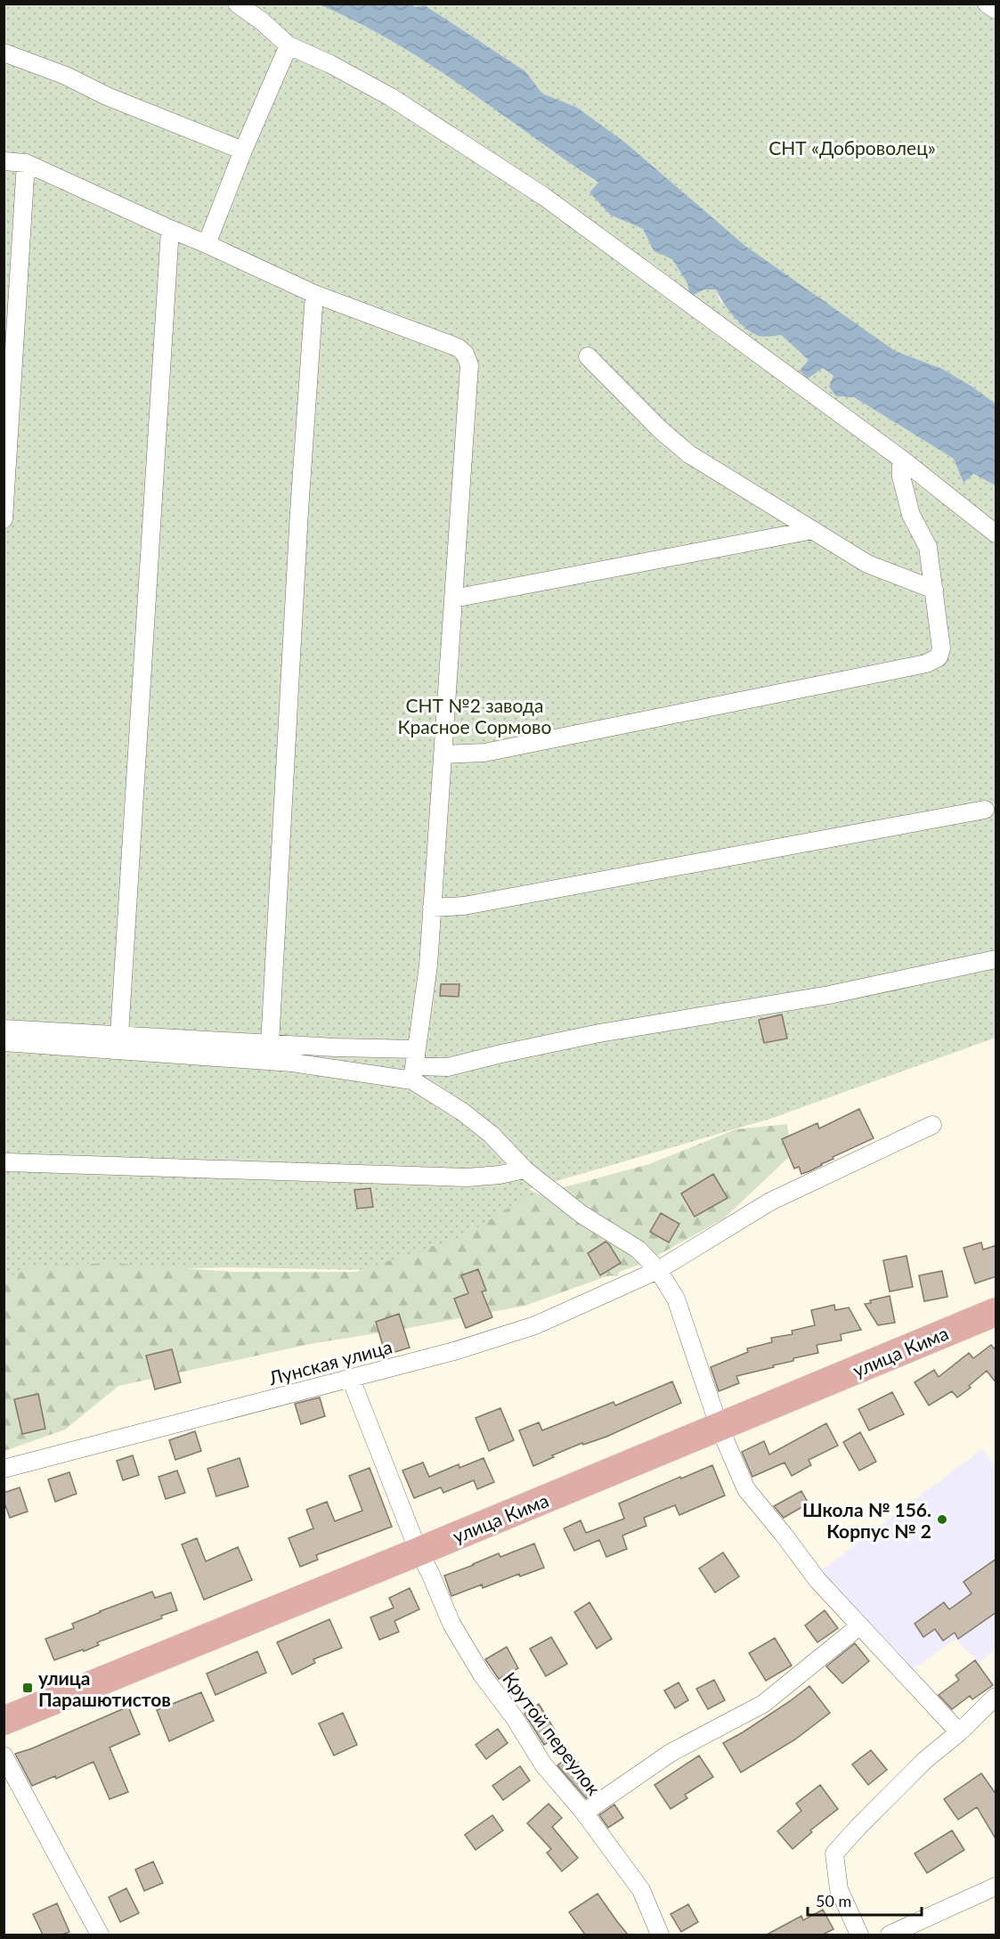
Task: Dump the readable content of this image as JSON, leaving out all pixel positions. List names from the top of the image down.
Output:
{
  "streets": {
    "main road": ["улица Кима"],
    "street": ["Лунская улица", "Крутой переулок"]
  },
  "crossings": [
    ["улица Кима", "Крутой переулок"],
    ["Лунская улица", "Крутой переулок"]
  ],
  "parks": ["СНТ «Доброволец»", "СНТ №2 завода Красное Сормово"],
  "places": {
    "other": ["Школа № 156. Корпус № 2"],
    "transit": ["улица Парашютистов"]
  },
  "scale_bar": "50 m"
}
